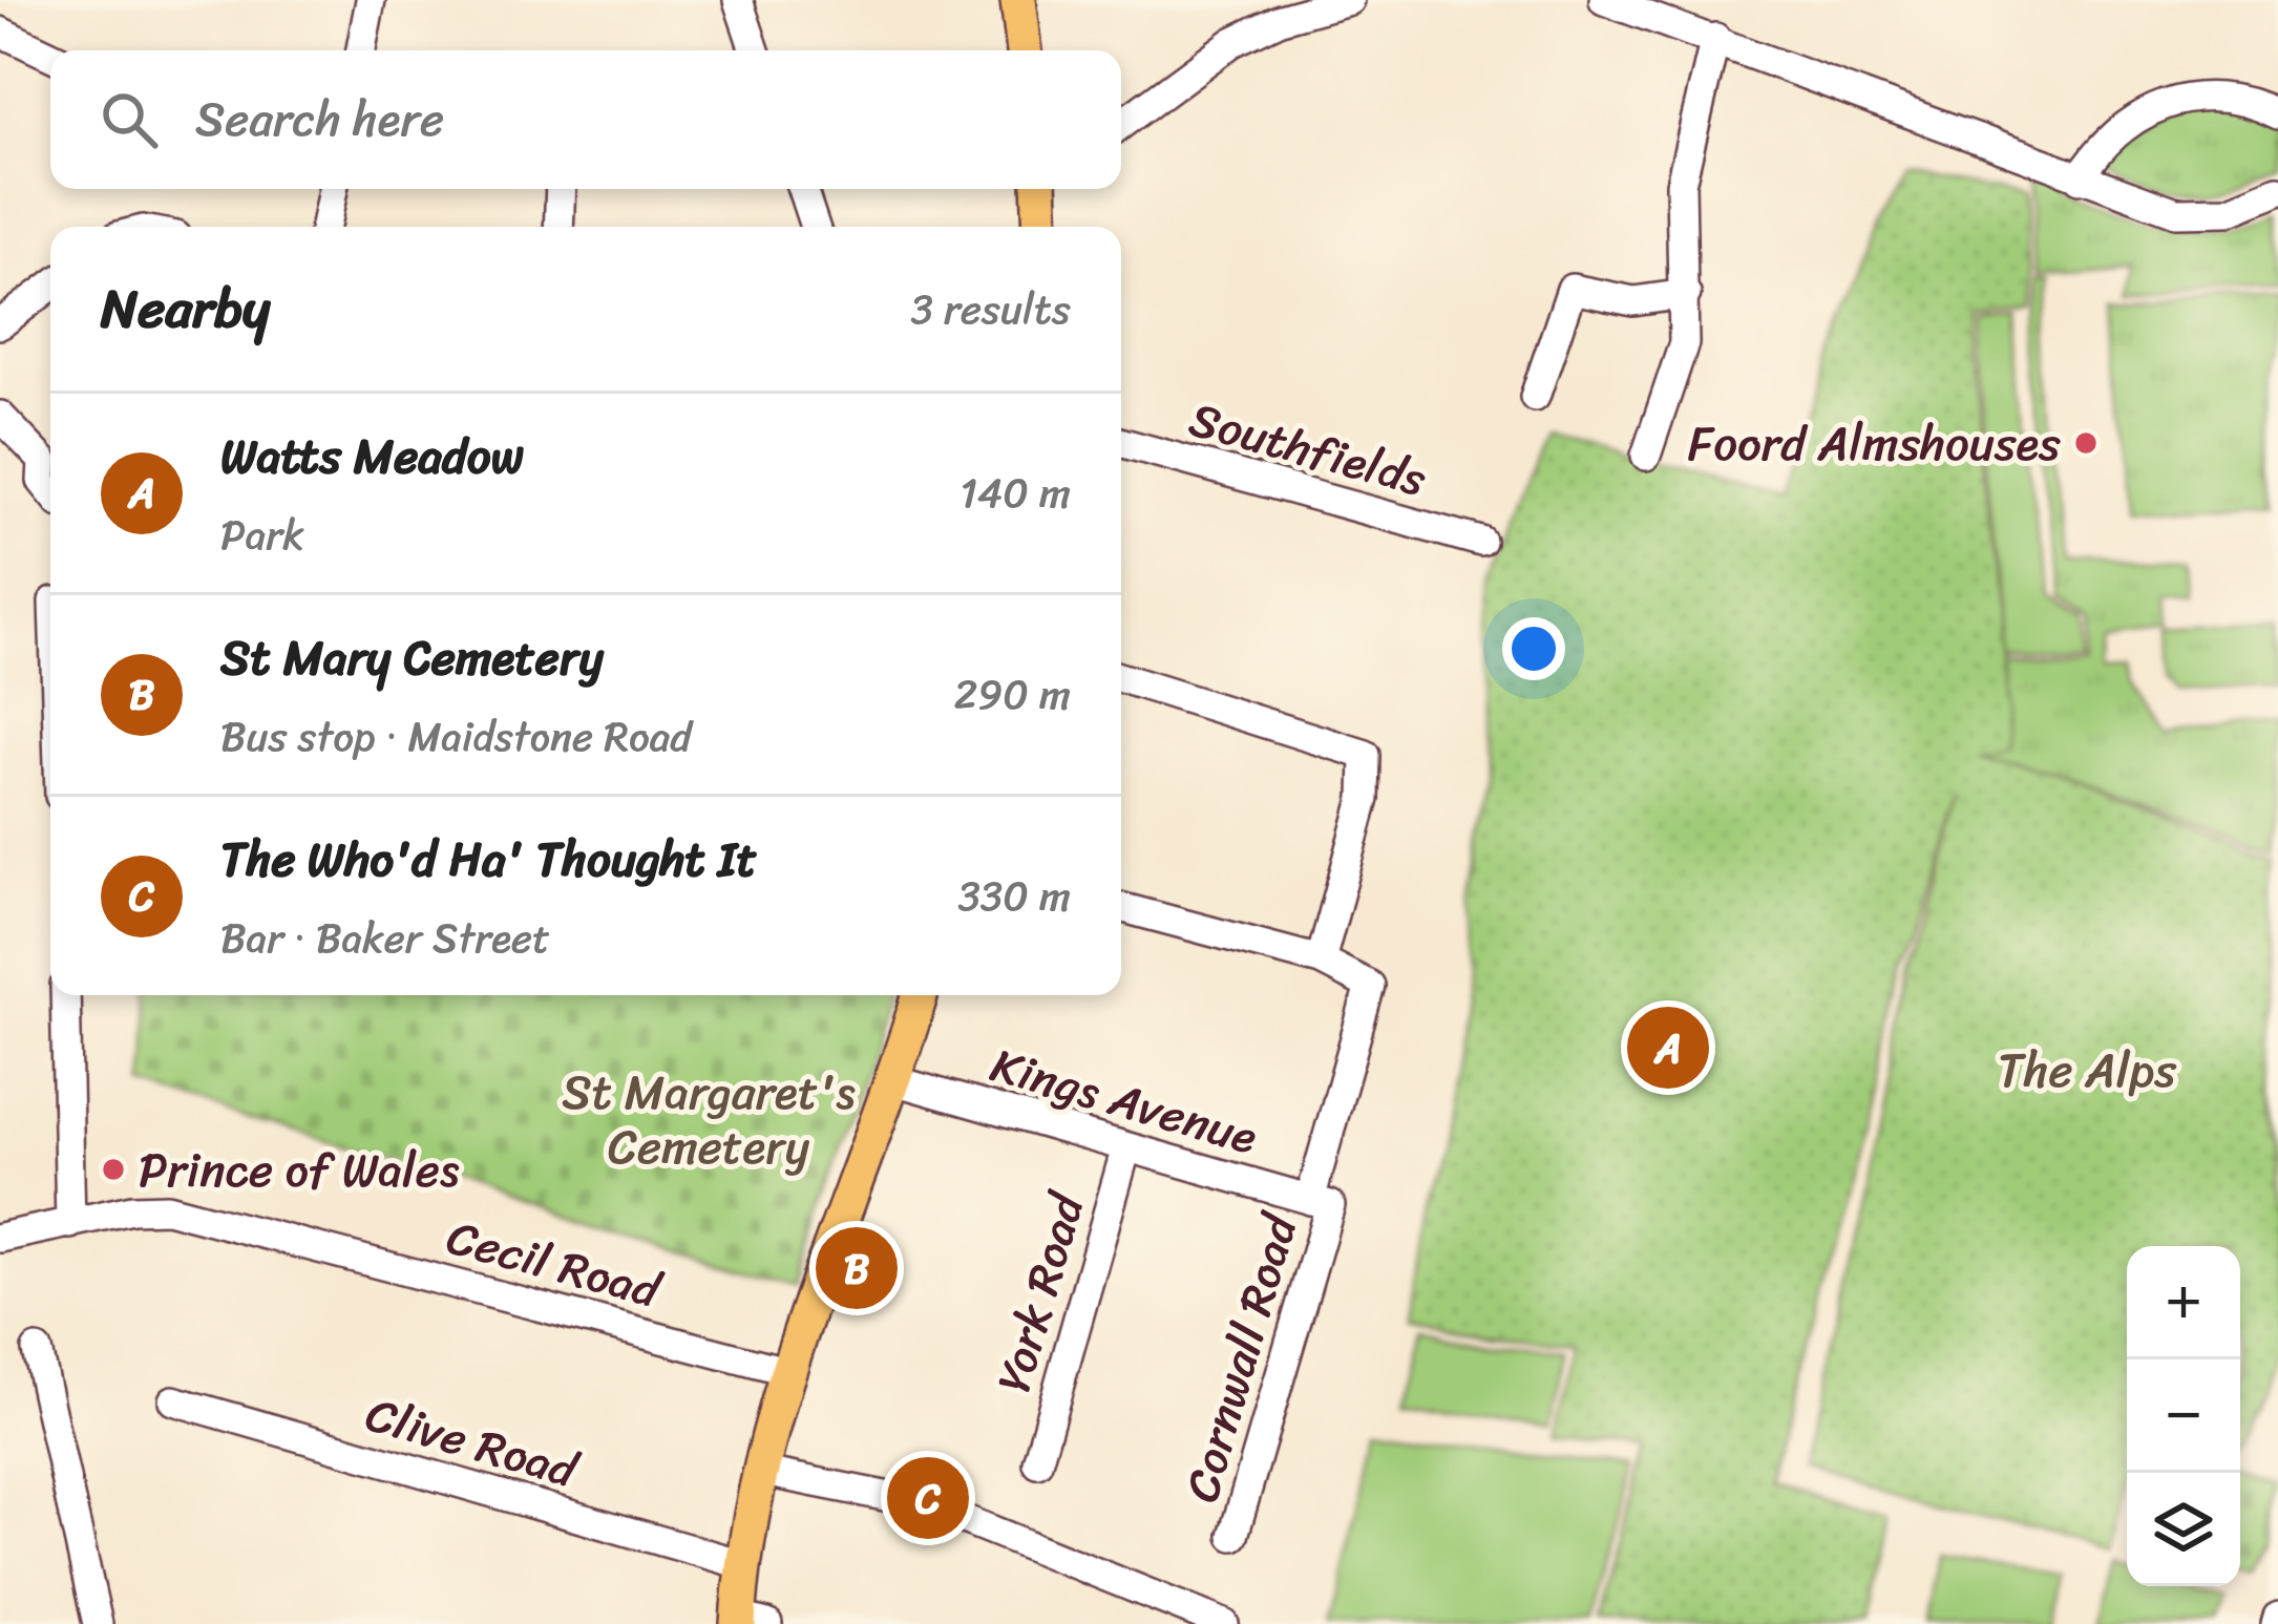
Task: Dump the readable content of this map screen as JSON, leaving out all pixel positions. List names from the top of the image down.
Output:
{
  "streets": {
    "street": [
      "Southfields",
      "Kings Avenue",
      "Cecil Road",
      "York Road",
      "Cornwall Road",
      "Clive Road"
    ]
  },
  "crossings": [
    ["Kings Avenue", "York Road"],
    ["Kings Avenue", "Cornwall Road"]
  ],
  "parks": ["The Alps", "St Margaret's Cemetery"],
  "places": ["Foord Almshouses", "Prince of Wales"],
  "page": {
    "search": "Search here",
    "heading": ["Nearby", "3 results"],
    "list": [
      {
        "mark": "A",
        "name": "Watts Meadow",
        "note": "Park",
        "value": "140 m"
      },
      {
        "mark": "B",
        "name": "St Mary Cemetery",
        "note": "Bus stop · Maidstone Road",
        "value": "290 m"
      },
      {
        "mark": "C",
        "name": "The Who'd Ha' Thought It",
        "note": "Bar · Baker Street",
        "value": "330 m"
      }
    ],
    "pins": ["A", "B", "C"],
    "map_buttons": ["+", "−"]
  }
}
